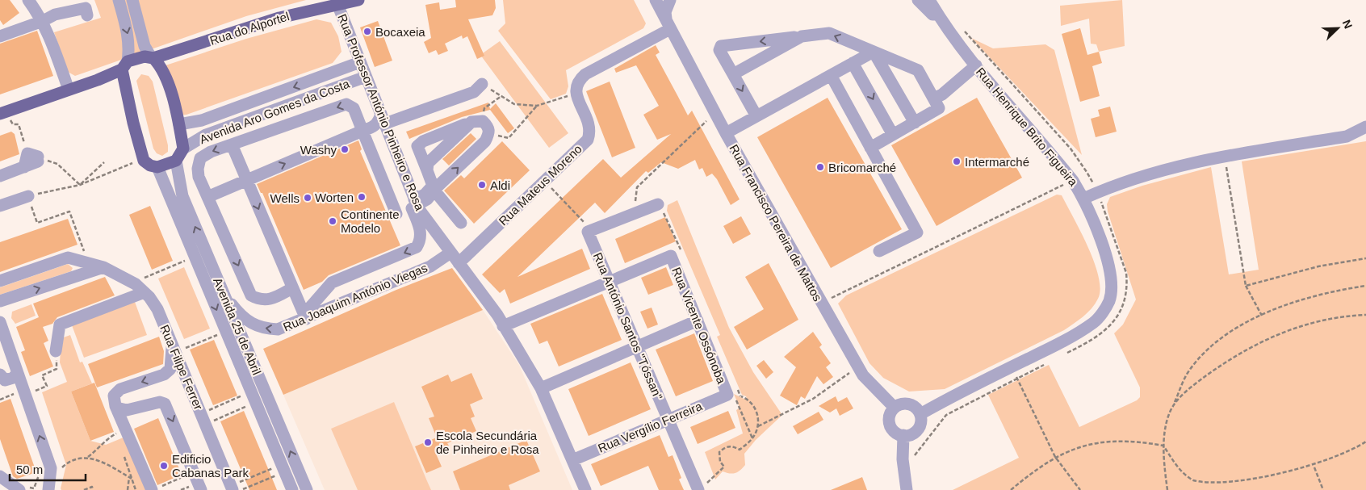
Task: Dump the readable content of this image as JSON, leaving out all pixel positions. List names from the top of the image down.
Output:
{
  "streets": {
    "main road": ["Rua do Alportel"],
    "street": [
      "Avenida Aro Gomes da Costa",
      "Rua Professor António Pinheiro e Rosa",
      "Rua Henrique Brito Figueira",
      "Rua Mateus Moreno",
      "Rua Francisco Pereira de Mattos",
      "Rua Joaquim António Viegas",
      "Rua Vicente Ossónoba",
      "Avenida 25 de Abril",
      "Rua António Santos \"Tóssan\"",
      "Rua Filipe Ferrer",
      "Rua Vergílio Ferreira"
    ]
  },
  "crossings": [
    ["Rua do Alportel", "Rua Professor António Pinheiro e Rosa"],
    ["Avenida Aro Gomes da Costa", "Rua Professor António Pinheiro e Rosa"],
    ["Rua Professor António Pinheiro e Rosa", "Rua Mateus Moreno"],
    ["Rua Professor António Pinheiro e Rosa", "Rua Joaquim António Viegas"],
    ["Rua Professor António Pinheiro e Rosa", "Rua Vergílio Ferreira"],
    ["Rua Henrique Brito Figueira", "Rua Francisco Pereira de Mattos"],
    ["Rua Joaquim António Viegas", "Avenida 25 de Abril"],
    ["Rua Vicente Ossónoba", "Rua António Santos \"Tóssan\""],
    ["Rua Vicente Ossónoba", "Rua Vergílio Ferreira"],
    ["Rua António Santos \"Tóssan\"", "Rua Vergílio Ferreira"]
  ],
  "places": [
    "Bocaxeia",
    "Washy",
    "Intermarché",
    "Bricomarché",
    "Aldi",
    "Worten",
    "Wells",
    "Continente Modelo",
    "Escola Secundária de Pinheiro e Rosa",
    "Edificio Cabanas Park"
  ],
  "scale_bar": "50 m",
  "north": "top right"
}
